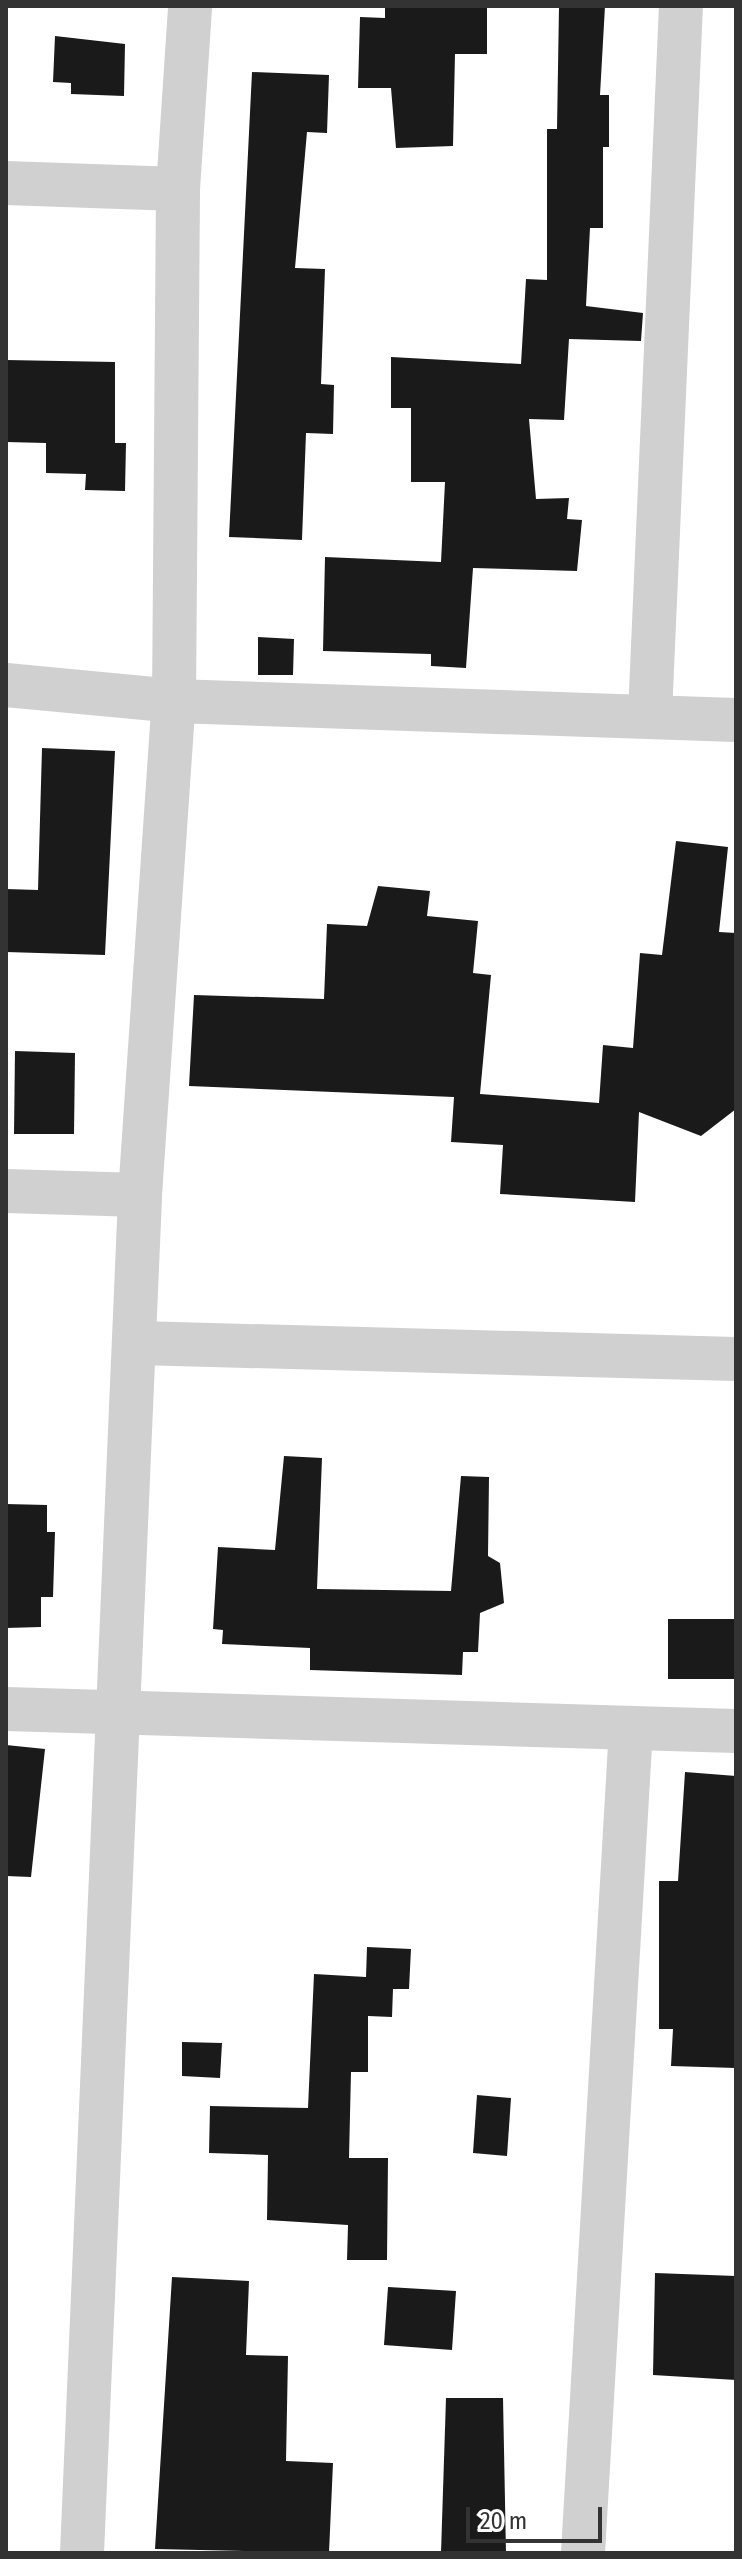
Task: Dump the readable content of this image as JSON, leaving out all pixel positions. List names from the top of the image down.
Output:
{
  "scale_bar": "20 m"
}
